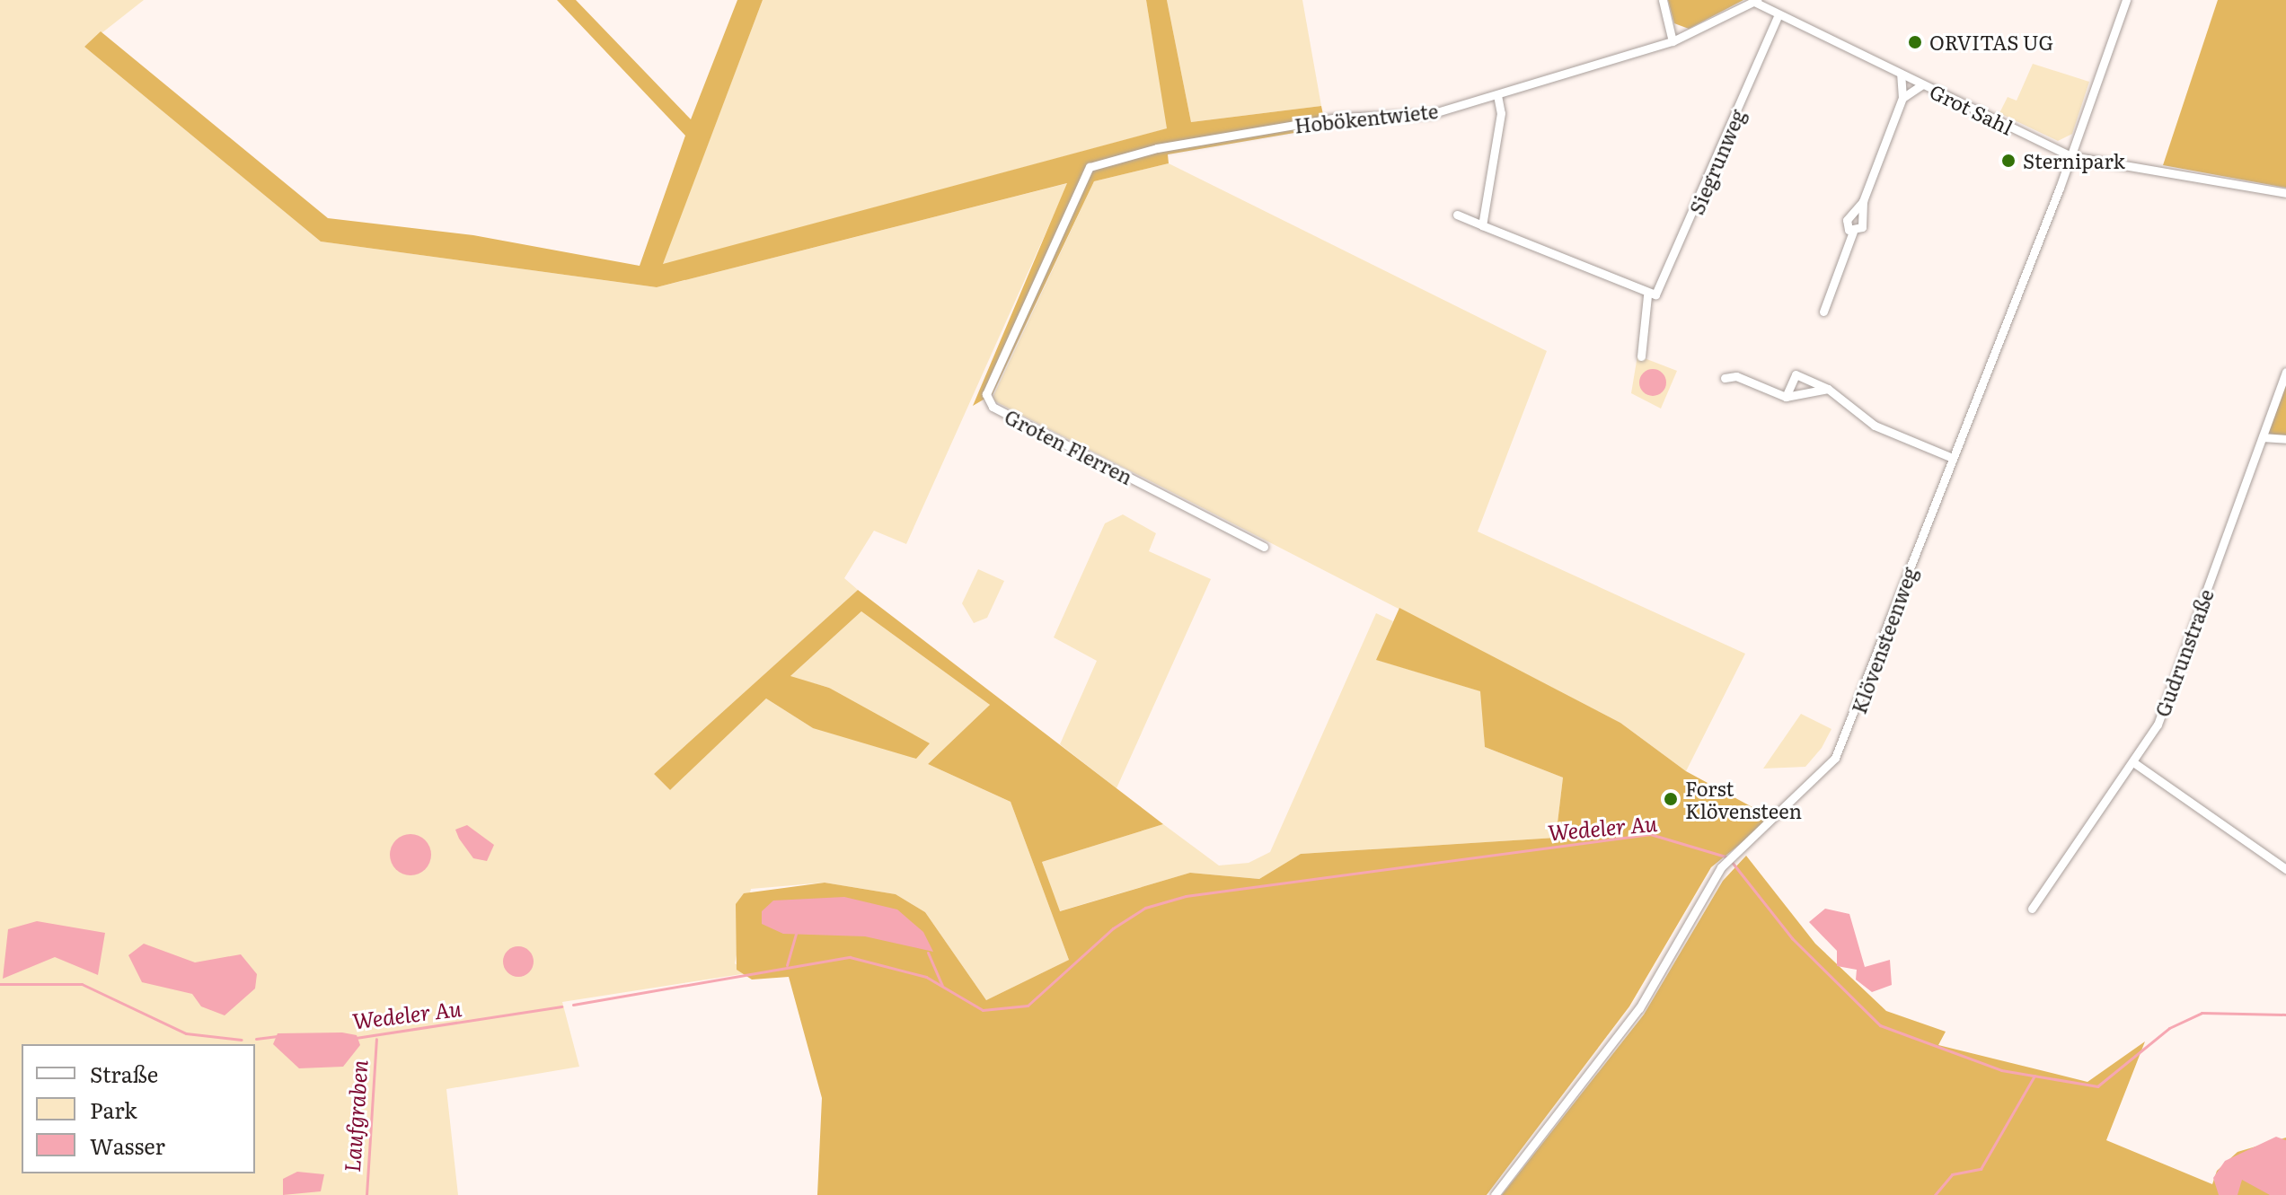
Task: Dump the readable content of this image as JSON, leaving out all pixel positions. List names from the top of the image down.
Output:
{
  "streets": {
    "street": [
      "Grot Sahl",
      "Hobökentwiete",
      "Siegrunweg",
      "Groten Flerren",
      "Klövensteenweg",
      "Gudrunstraße"
    ]
  },
  "crossings": [
    ["Grot Sahl", "Hobökentwiete"],
    ["Grot Sahl", "Siegrunweg"],
    ["Grot Sahl", "Klövensteenweg"],
    ["Hobökentwiete", "Groten Flerren"]
  ],
  "water": ["Wedeler Au", "Laufgraben"],
  "places": ["ORVITAS UG", "Sternipark", "Forst Klövensteen"],
  "legend": ["Straße", "Park", "Wasser"]
}
